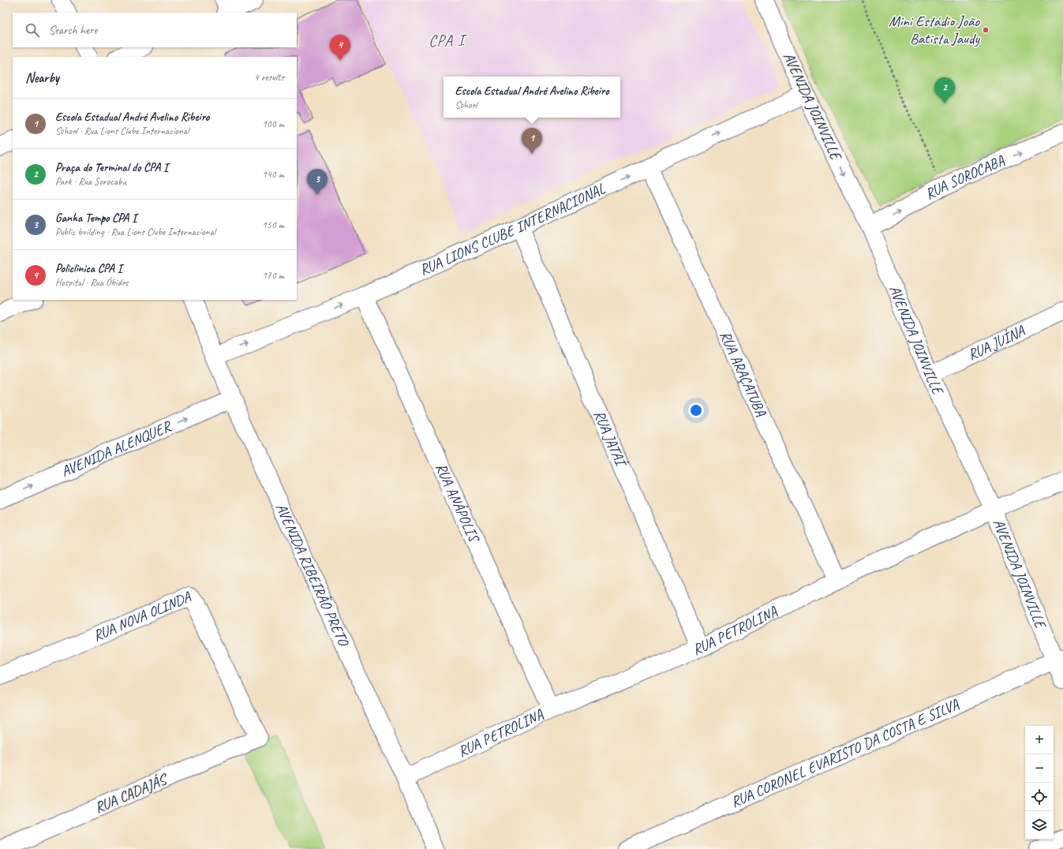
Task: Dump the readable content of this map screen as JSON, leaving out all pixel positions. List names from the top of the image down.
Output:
{
  "streets": {
    "street": [
      "AVENIDA JOINVILLE",
      "RUA SOROCABA",
      "RUA LIONS CLUBE INTERNACIONAL",
      "RUA JUÍNA",
      "RUA ARAÇATUBA",
      "RUA JATAÍ",
      "AVENIDA ALENQUER",
      "RUA ANÁPOLIS",
      "AVENIDA RIBEIRÃO PRETO",
      "RUA NOVA OLINDA",
      "RUA PETROLINA",
      "RUA CORONEL EVARISTO DA COSTA E SILVA",
      "RUA CADAJÁS"
    ]
  },
  "crossings": [
    ["AVENIDA JOINVILLE", "RUA SOROCABA"],
    ["AVENIDA JOINVILLE", "RUA LIONS CLUBE INTERNACIONAL"],
    ["AVENIDA JOINVILLE", "RUA JUÍNA"],
    ["AVENIDA JOINVILLE", "RUA PETROLINA"],
    ["AVENIDA JOINVILLE", "RUA CORONEL EVARISTO DA COSTA E SILVA"],
    ["RUA LIONS CLUBE INTERNACIONAL", "RUA ARAÇATUBA"],
    ["RUA LIONS CLUBE INTERNACIONAL", "RUA JATAÍ"],
    ["RUA LIONS CLUBE INTERNACIONAL", "RUA ANÁPOLIS"],
    ["RUA LIONS CLUBE INTERNACIONAL", "AVENIDA RIBEIRÃO PRETO"],
    ["RUA ARAÇATUBA", "RUA PETROLINA"],
    ["RUA JATAÍ", "RUA PETROLINA"],
    ["AVENIDA ALENQUER", "AVENIDA RIBEIRÃO PRETO"],
    ["RUA ANÁPOLIS", "RUA PETROLINA"],
    ["AVENIDA RIBEIRÃO PRETO", "RUA PETROLINA"],
    ["RUA NOVA OLINDA", "RUA CADAJÁS"]
  ],
  "one_way": ["RUA SOROCABA", "RUA LIONS CLUBE INTERNACIONAL", "AVENIDA ALENQUER"],
  "districts": ["CPA I"],
  "places": ["Mini Estádio João Batista Jaudy"],
  "page": {
    "search": "Search here",
    "pins": [
      "4",
      "2",
      "1",
      "3"
    ],
    "heading": ["Nearby", "4 results"],
    "popup": ["Escola Estadual André Avelino Ribeiro", "School"],
    "list": [
      {
        "mark": "1",
        "name": "Escola Estadual André Avelino Ribeiro",
        "note": "School · Rua Lions Clube Internacional",
        "value": "100 m"
      },
      {
        "mark": "2",
        "name": "Praça do Terminal do CPA I",
        "note": "Park · Rua Sorocaba",
        "value": "140 m"
      },
      {
        "mark": "3",
        "name": "Ganha Tempo CPA I",
        "note": "Public building · Rua Lions Clube Internacional",
        "value": "150 m"
      },
      {
        "mark": "4",
        "name": "Policlinica CPA I",
        "note": "Hospital · Rua Óbidos",
        "value": "170 m"
      }
    ],
    "map_buttons": ["+", "−"]
  }
}
